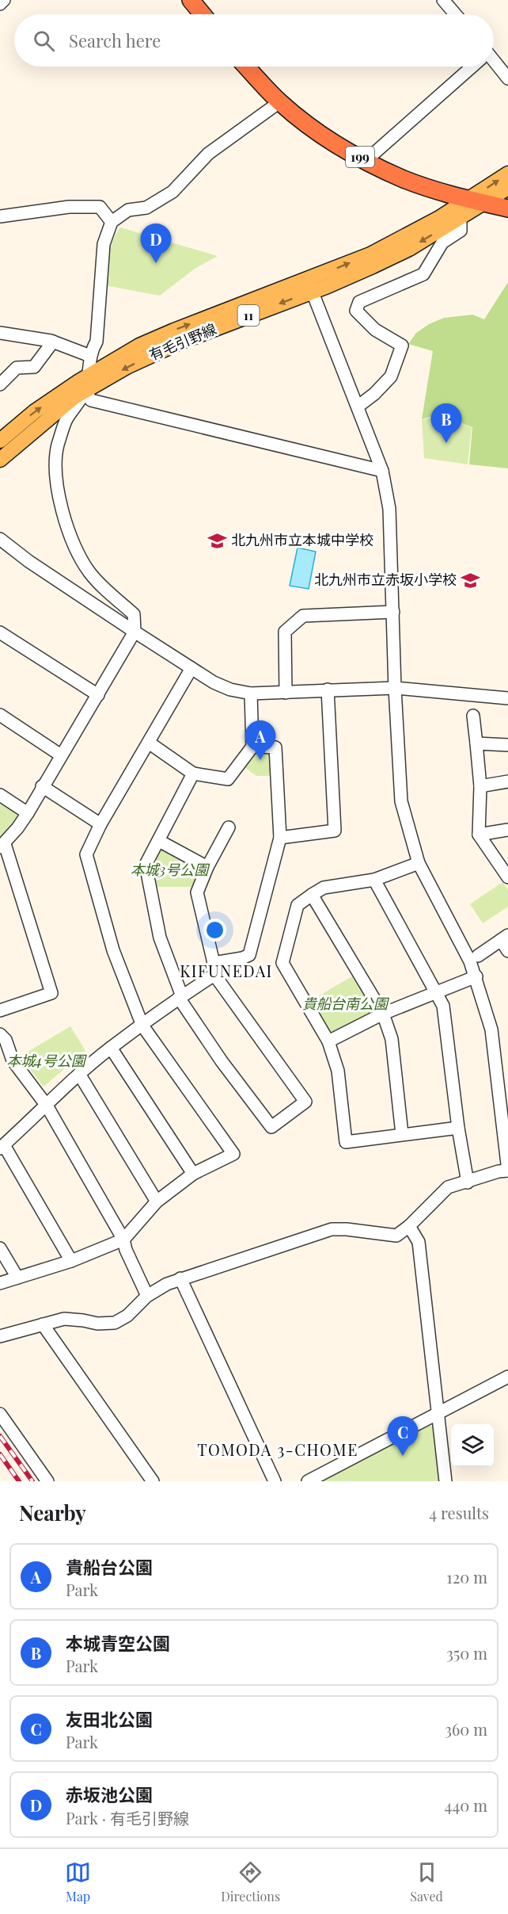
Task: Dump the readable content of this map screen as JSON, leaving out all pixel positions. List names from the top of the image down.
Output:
{
  "streets": {
    "highway": ["199"],
    "main road": ["11", "有毛引野線"]
  },
  "crossings": [
    ["199", "有毛引野線"]
  ],
  "districts": ["KIFUNEDAI", "TOMODA 3-CHOME"],
  "parks": ["本城3号公園", "貴船台南公園", "本城4号公園"],
  "places": {
    "school or university": ["北九州市立本城中学校", "北九州市立赤坂小学校"]
  },
  "page": {
    "search": "Search here",
    "pins": [
      "D",
      "B",
      "A",
      "C"
    ],
    "heading": ["Nearby", "4 results"],
    "list": [
      {
        "mark": "A",
        "name": "貴船台公園",
        "note": "Park",
        "value": "120 m"
      },
      {
        "mark": "B",
        "name": "本城青空公園",
        "note": "Park",
        "value": "350 m"
      },
      {
        "mark": "C",
        "name": "友田北公園",
        "note": "Park",
        "value": "360 m"
      },
      {
        "mark": "D",
        "name": "赤坂池公園",
        "note": "Park · 有毛引野線",
        "value": "440 m"
      }
    ],
    "nav": ["Map", "Directions", "Saved"]
  }
}
